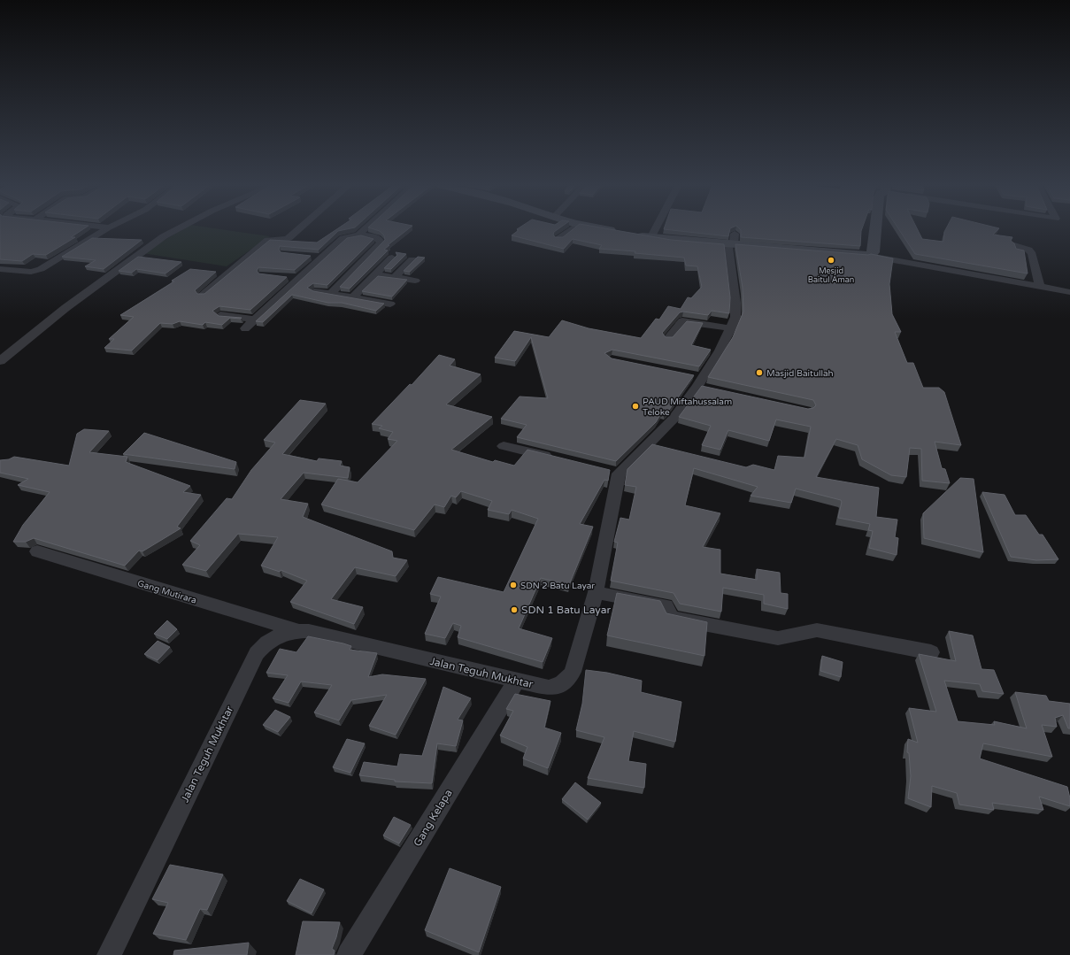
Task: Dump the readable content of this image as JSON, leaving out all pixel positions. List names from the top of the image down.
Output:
{
  "streets": {
    "street": ["Gang Mutirara", "Jalan Teguh Mukhtar", "Gang Kelapa"]
  },
  "crossings": [
    ["Gang Mutirara", "Jalan Teguh Mukhtar"],
    ["Jalan Teguh Mukhtar", "Gang Kelapa"]
  ],
  "places": [
    "Mesjid Baitul Aman",
    "Masjid Baitullah",
    "PAUD Miftahussalam Teloke",
    "SDN 2 Batu Layar",
    "SDN 1 Batu Layar"
  ]
}
